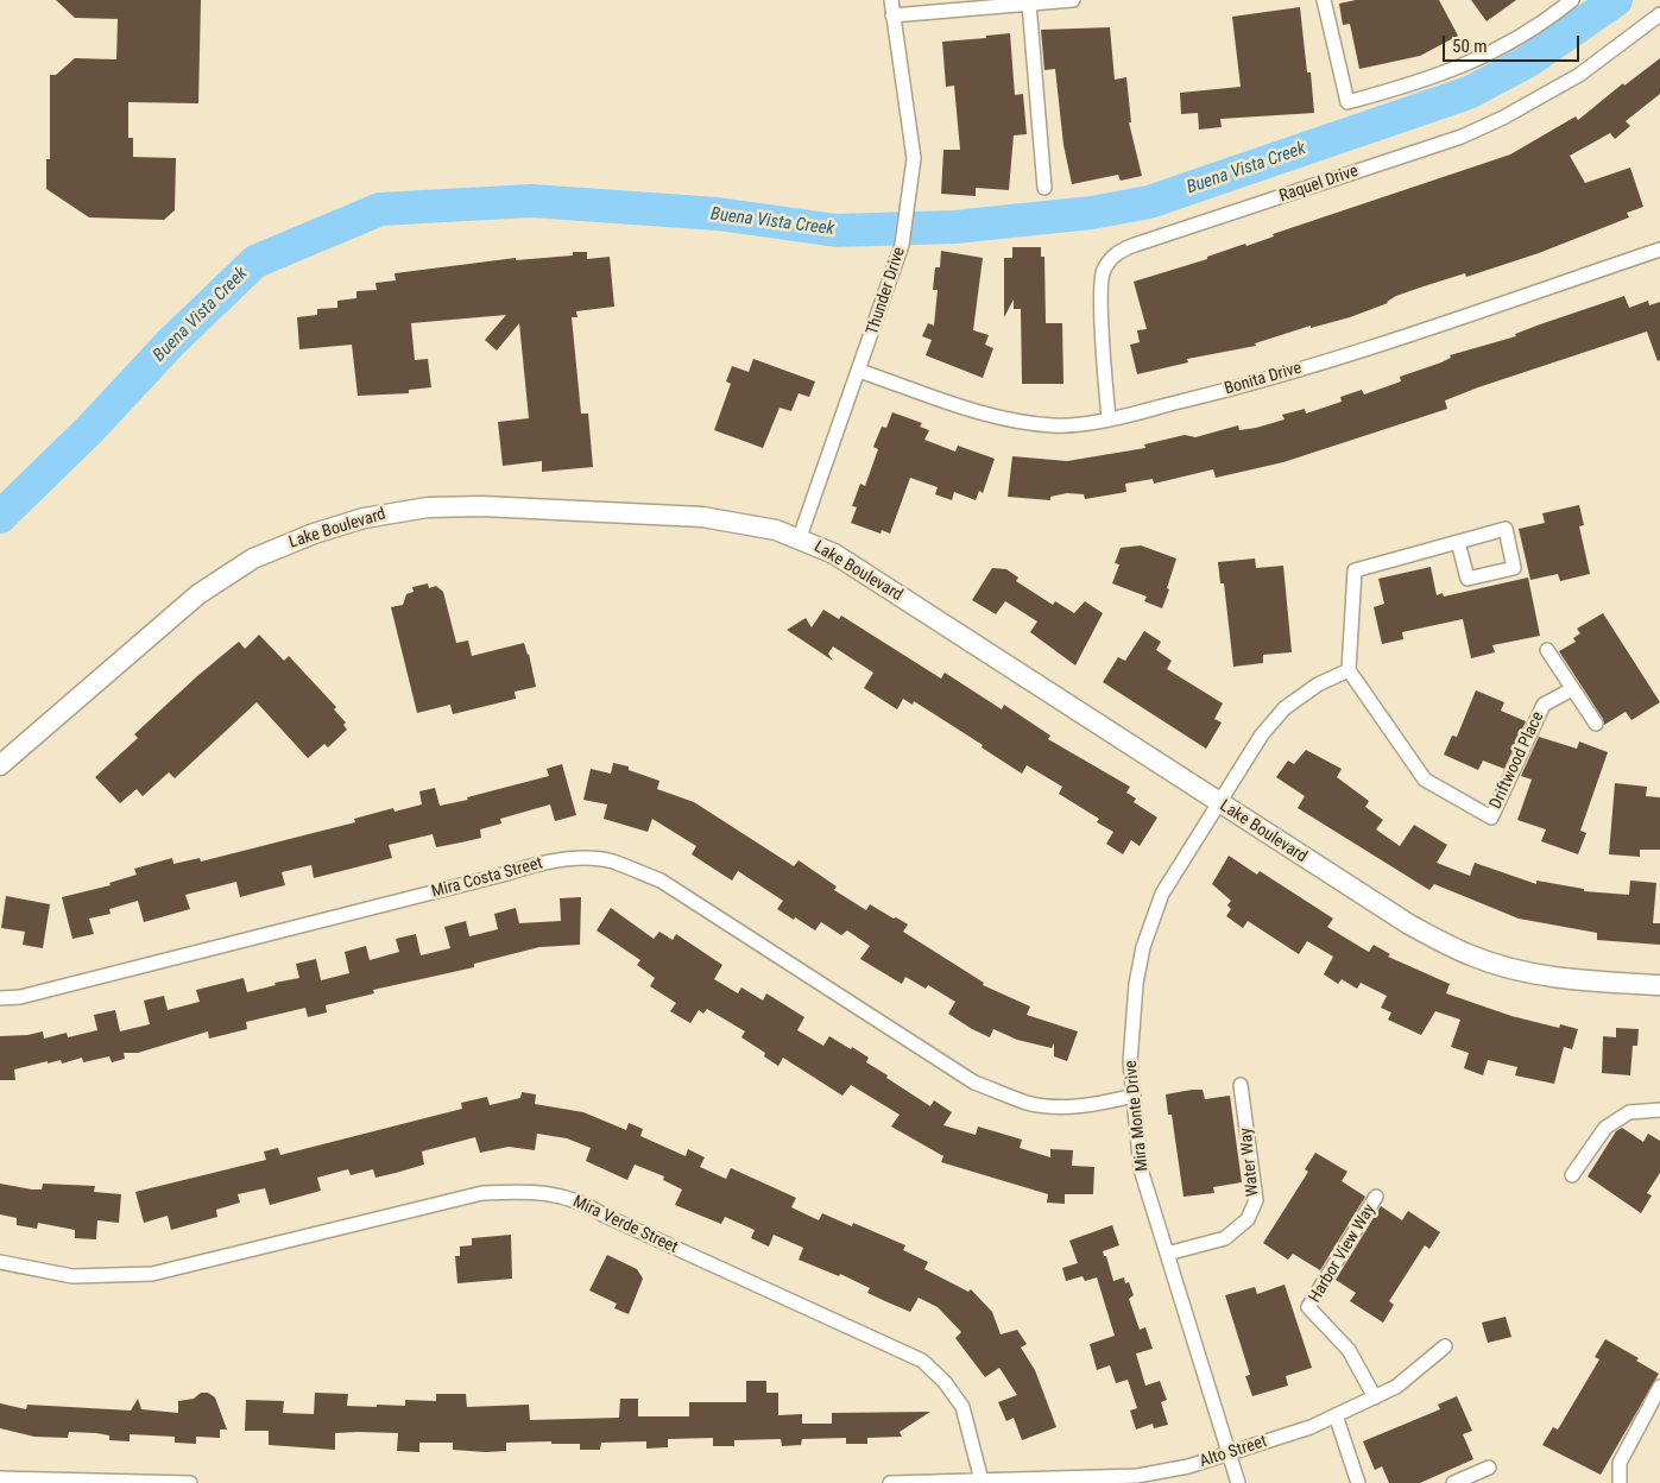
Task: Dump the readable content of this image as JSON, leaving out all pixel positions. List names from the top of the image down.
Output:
{
  "streets": {
    "main road": ["Lake Boulevard"],
    "street": [
      "Raquel Drive",
      "Thunder Drive",
      "Bonita Drive",
      "Driftwood Place",
      "Mira Costa Street",
      "Mira Monte Drive",
      "Water Way",
      "Mira Verde Street",
      "Harbor View Way",
      "Alto Street"
    ]
  },
  "crossings": [
    ["Raquel Drive", "Bonita Drive"],
    ["Thunder Drive", "Bonita Drive"],
    ["Thunder Drive", "Lake Boulevard"],
    ["Lake Boulevard", "Mira Monte Drive"],
    ["Driftwood Place", "Mira Monte Drive"],
    ["Mira Costa Street", "Mira Monte Drive"],
    ["Mira Monte Drive", "Water Way"],
    ["Mira Monte Drive", "Alto Street"],
    ["Mira Verde Street", "Alto Street"],
    ["Harbor View Way", "Alto Street"]
  ],
  "water": ["Buena Vista Creek"],
  "scale_bar": "50 m"
}
